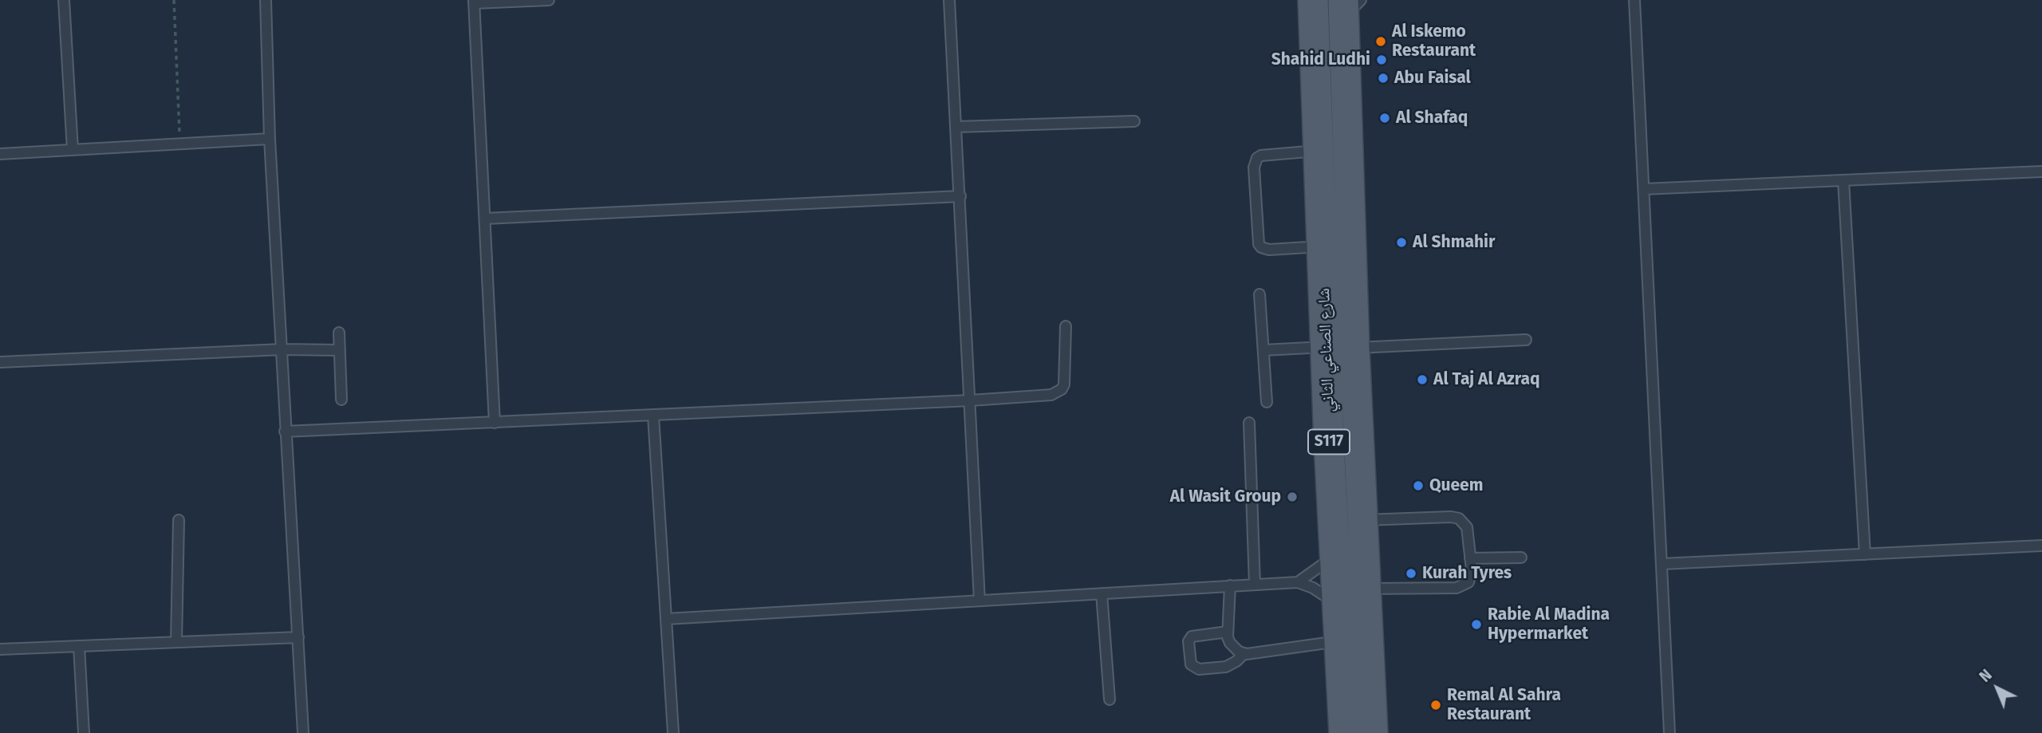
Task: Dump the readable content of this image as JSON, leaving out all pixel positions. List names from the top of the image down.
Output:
{
  "streets": {
    "main road": ["شارع الصناعي الثاني", "S117"]
  },
  "places": [
    "Al Iskemo Restaurant",
    "Shahid Ludhi",
    "Abu Faisal",
    "Al Shafaq",
    "Al Shmahir",
    "Al Taj Al Azraq",
    "Queem",
    "Al Wasit Group",
    "Kurah Tyres",
    "Rabie Al Madina Hypermarket",
    "Remal Al Sahra Restaurant"
  ],
  "north": "top left"
}
